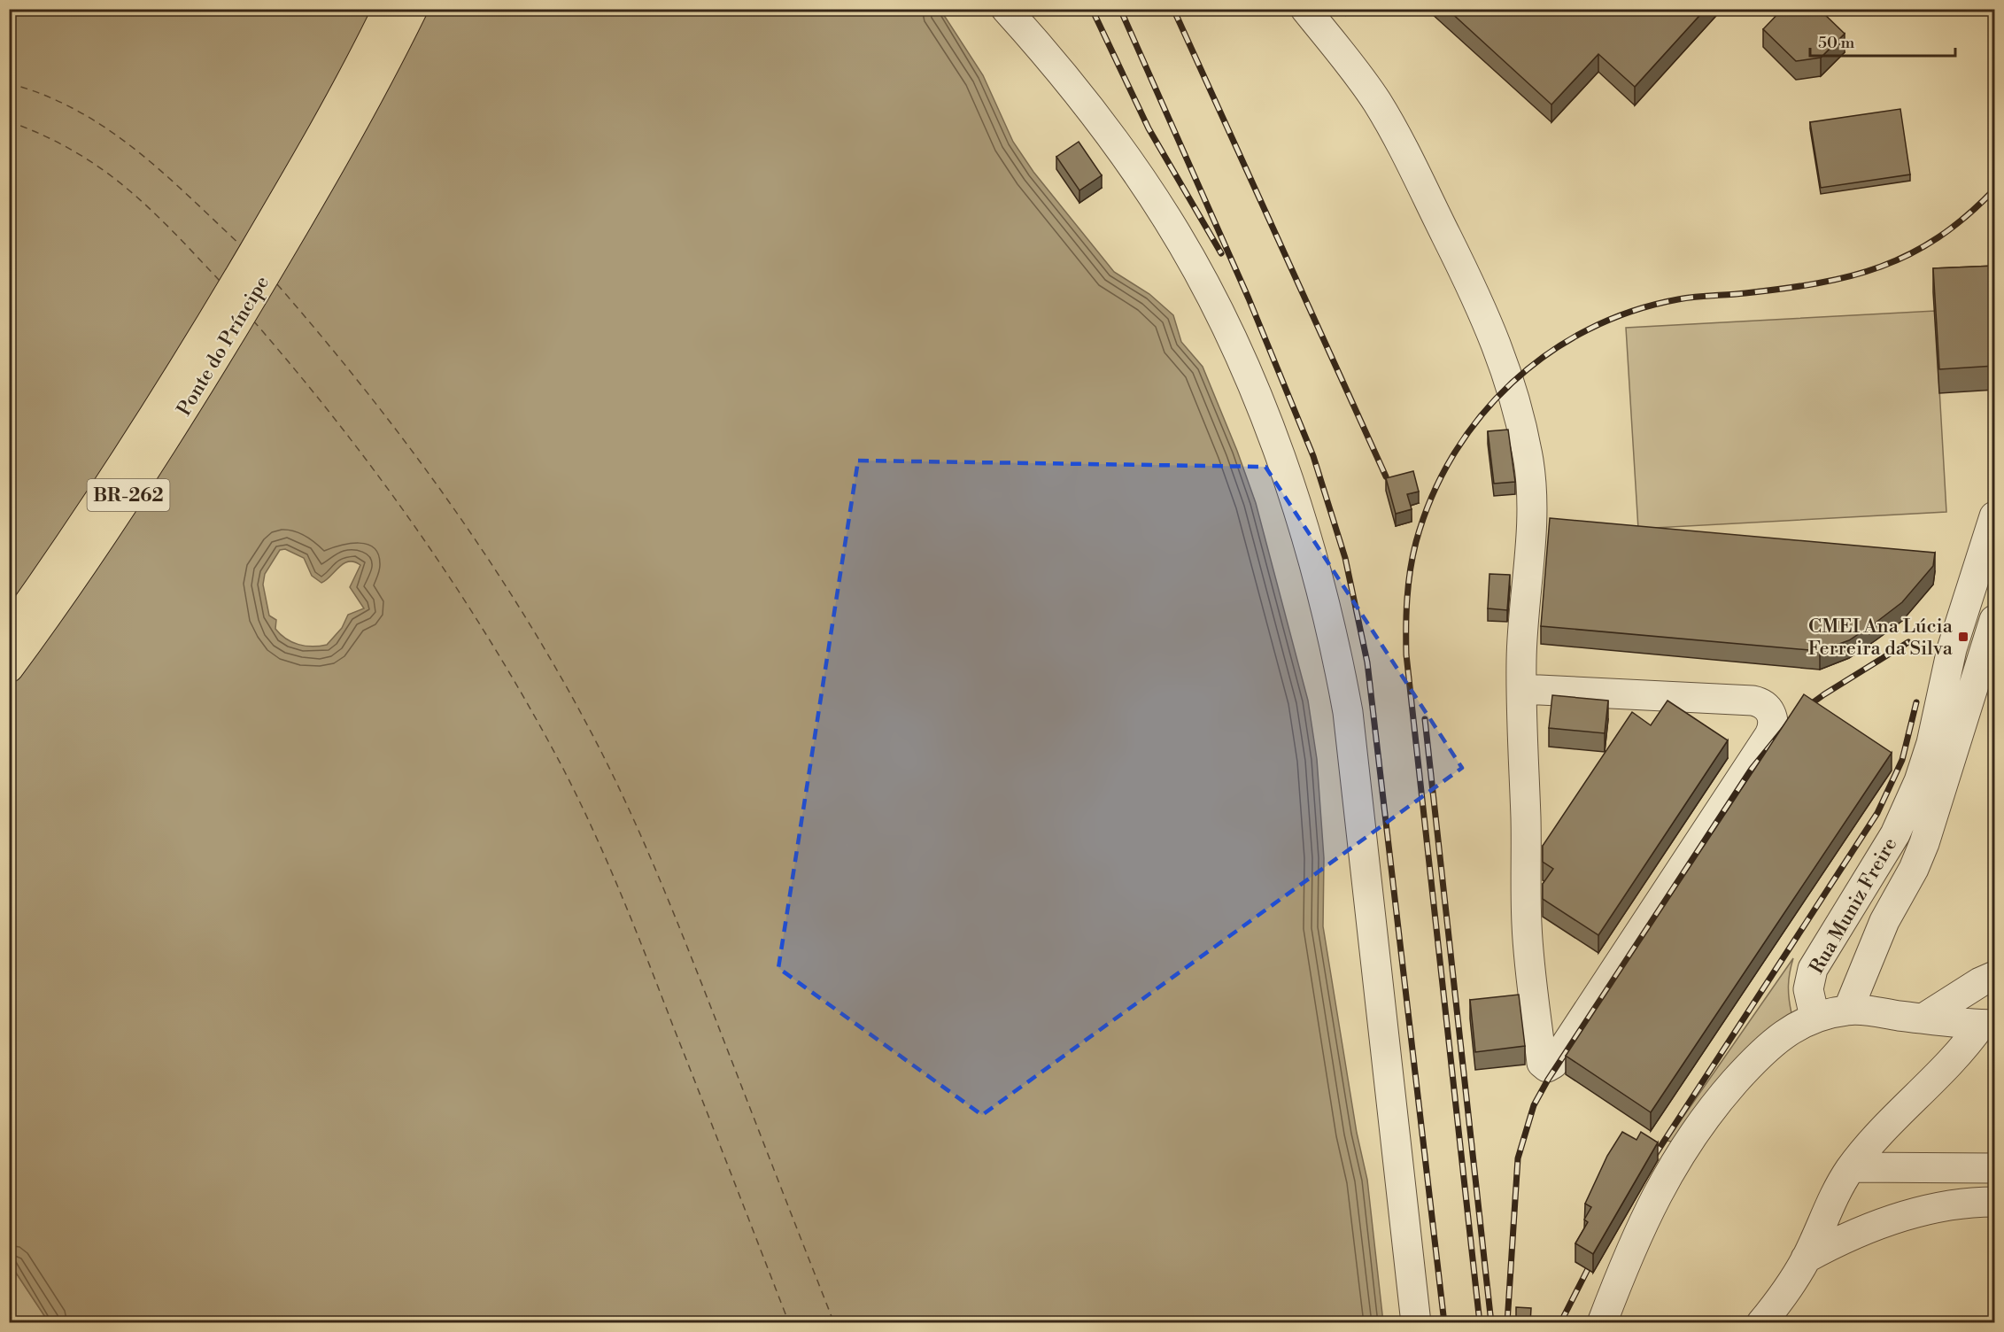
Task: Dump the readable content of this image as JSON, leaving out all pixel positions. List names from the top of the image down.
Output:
{
  "streets": {
    "main road": ["Ponte do Príncipe", "BR-262"],
    "street": ["Rua Muniz Freire"]
  },
  "places": {
    "transit": ["CMEI Ana Lúcia Ferreira da Silva"]
  },
  "scale_bar": "50 m"
}
